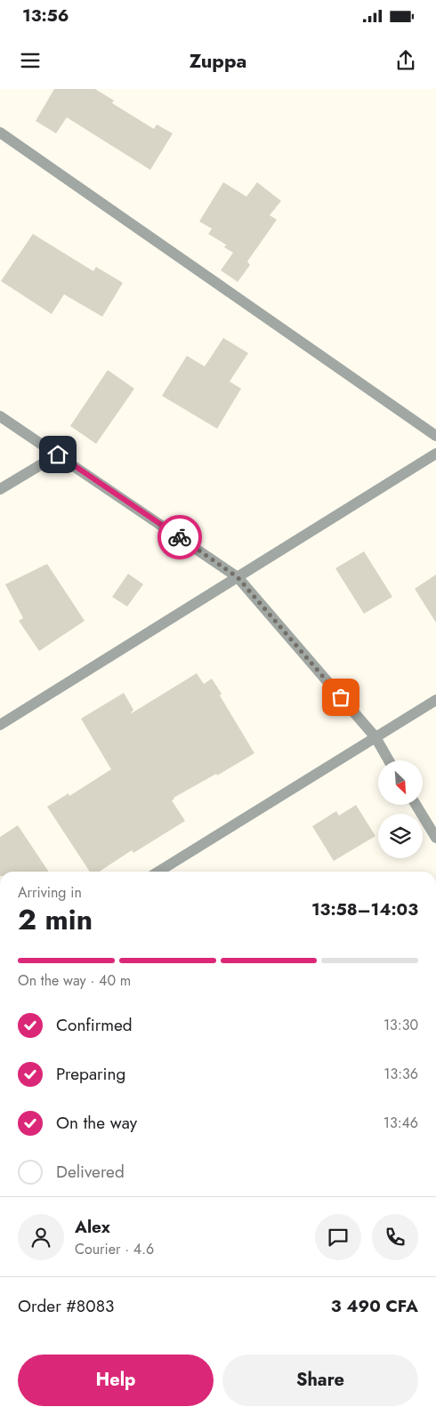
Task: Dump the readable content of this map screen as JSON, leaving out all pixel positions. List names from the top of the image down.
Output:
{
  "north": "bottom right",
  "page": {
    "status": "13:56",
    "header": "Zuppa",
    "heading": ["2 min", "Arriving in", "13:58–14:03"],
    "panel": [
      "Alex",
      "Courier · 4.6",
      "Order #8083",
      "3 490 CFA"
    ],
    "bar": "On the way · 40 m",
    "list": [
      ["Confirmed", "13:30"],
      ["Preparing", "13:36"],
      ["On the way", "13:46"],
      "Delivered"
    ],
    "buttons": ["Help", "Share"]
  }
}
